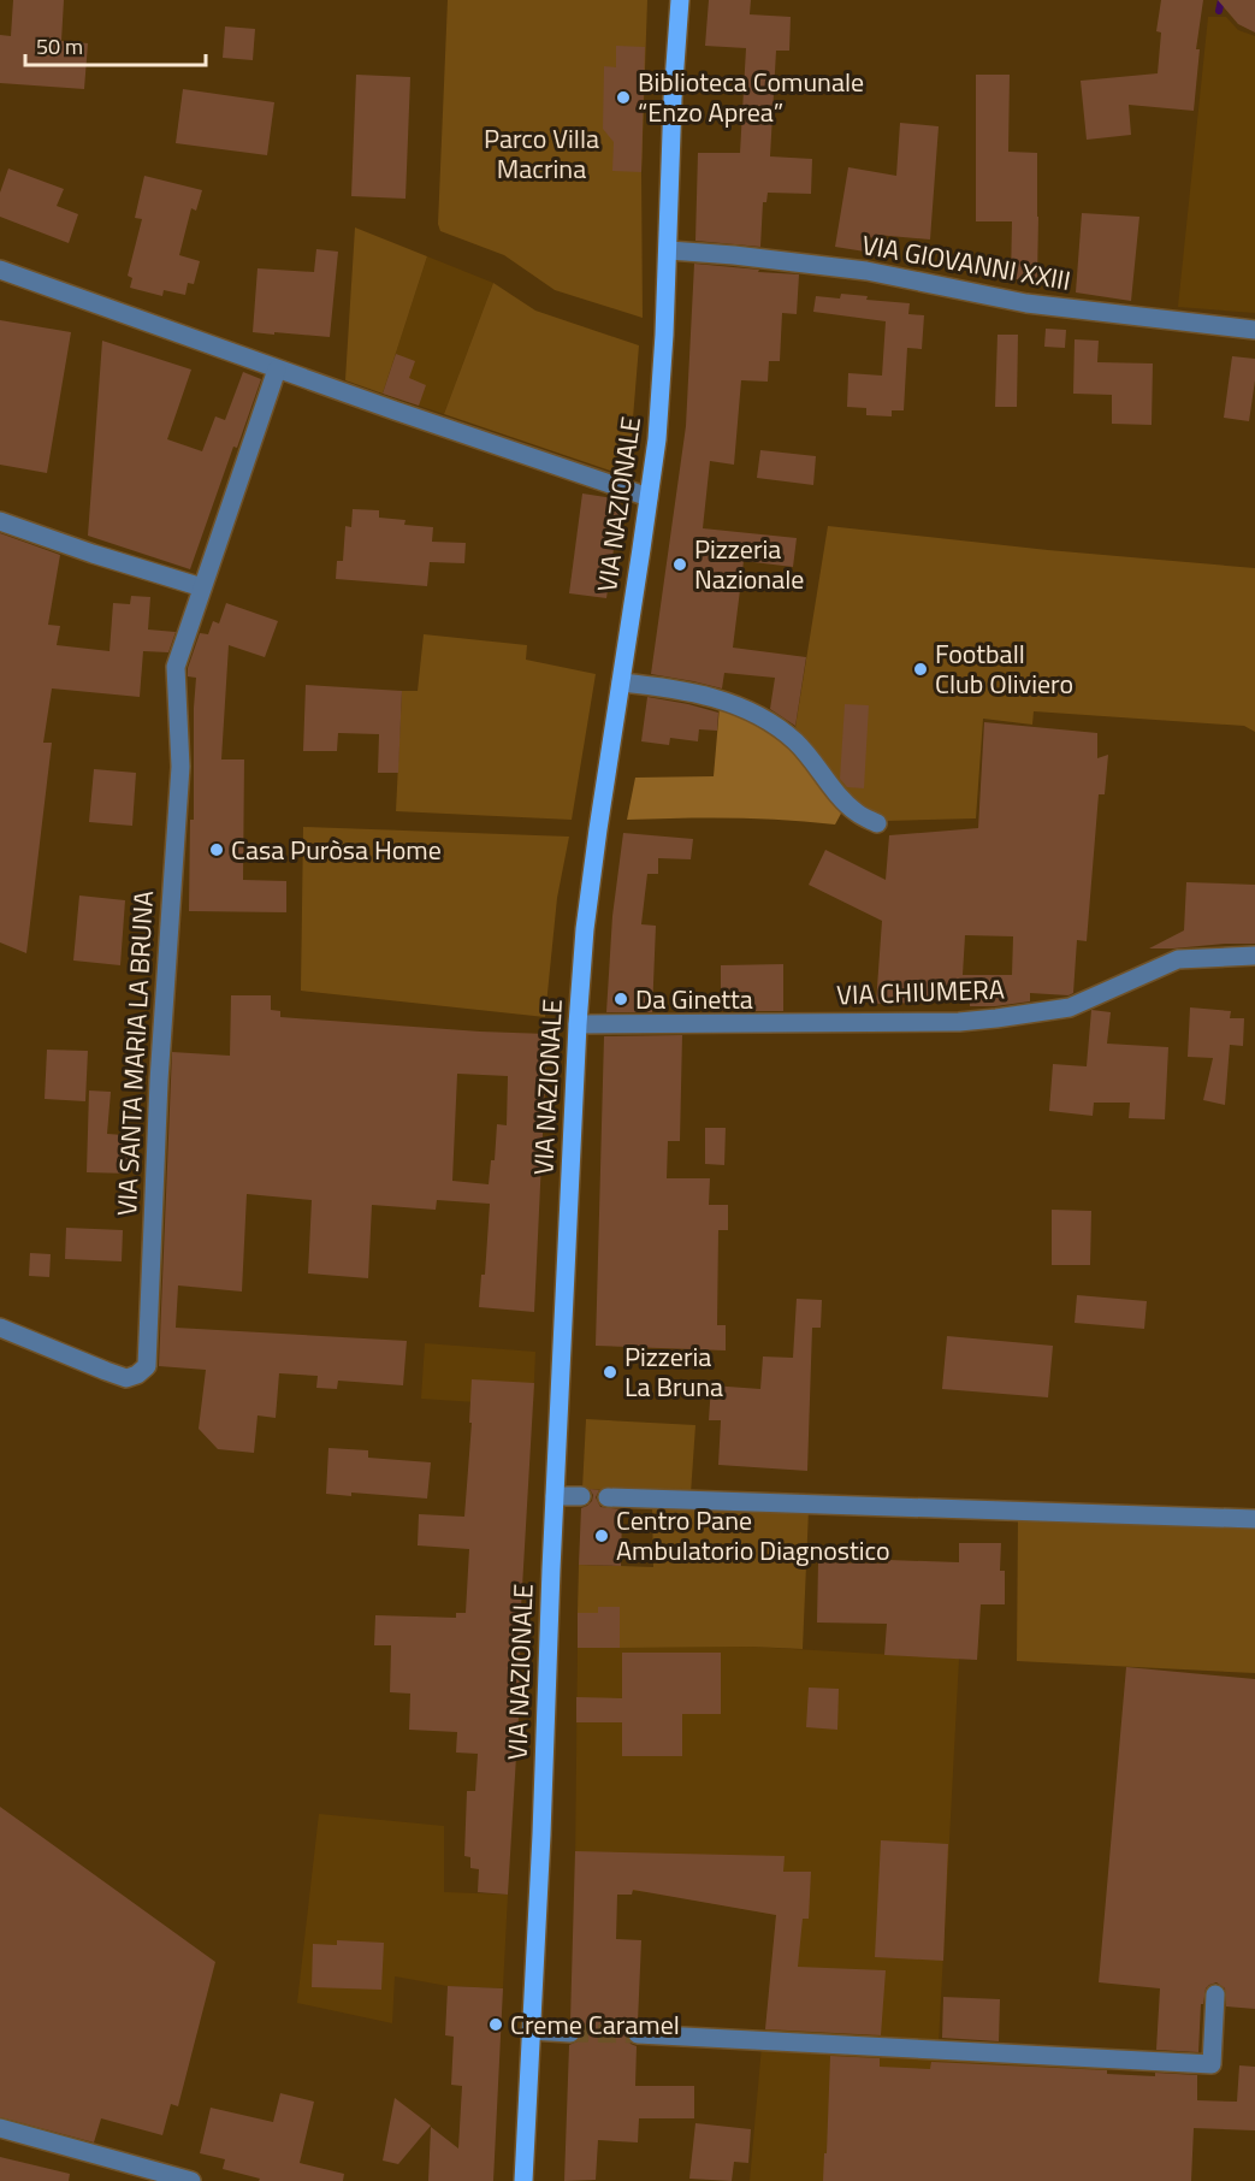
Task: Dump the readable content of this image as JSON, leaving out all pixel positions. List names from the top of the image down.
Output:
{
  "streets": {
    "main road": ["VIA NAZIONALE"],
    "street": ["VIA GIOVANNI XXIII", "VIA CHIUMERA", "VIA SANTA MARIA LA BRUNA"]
  },
  "crossings": [
    ["VIA GIOVANNI XXIII", "VIA NAZIONALE"],
    ["VIA NAZIONALE", "VIA CHIUMERA"]
  ],
  "parks": ["Parco Villa Macrina"],
  "places": [
    "Biblioteca Comunale “Enzo Aprea”",
    "Pizzeria Nazionale",
    "Football Club Oliviero",
    "Casa Puròsa Home",
    "Da Ginetta",
    "Pizzeria La Bruna",
    "Centro Pane Ambulatorio Diagnostico",
    "Creme Caramel"
  ],
  "scale_bar": "50 m"
}
